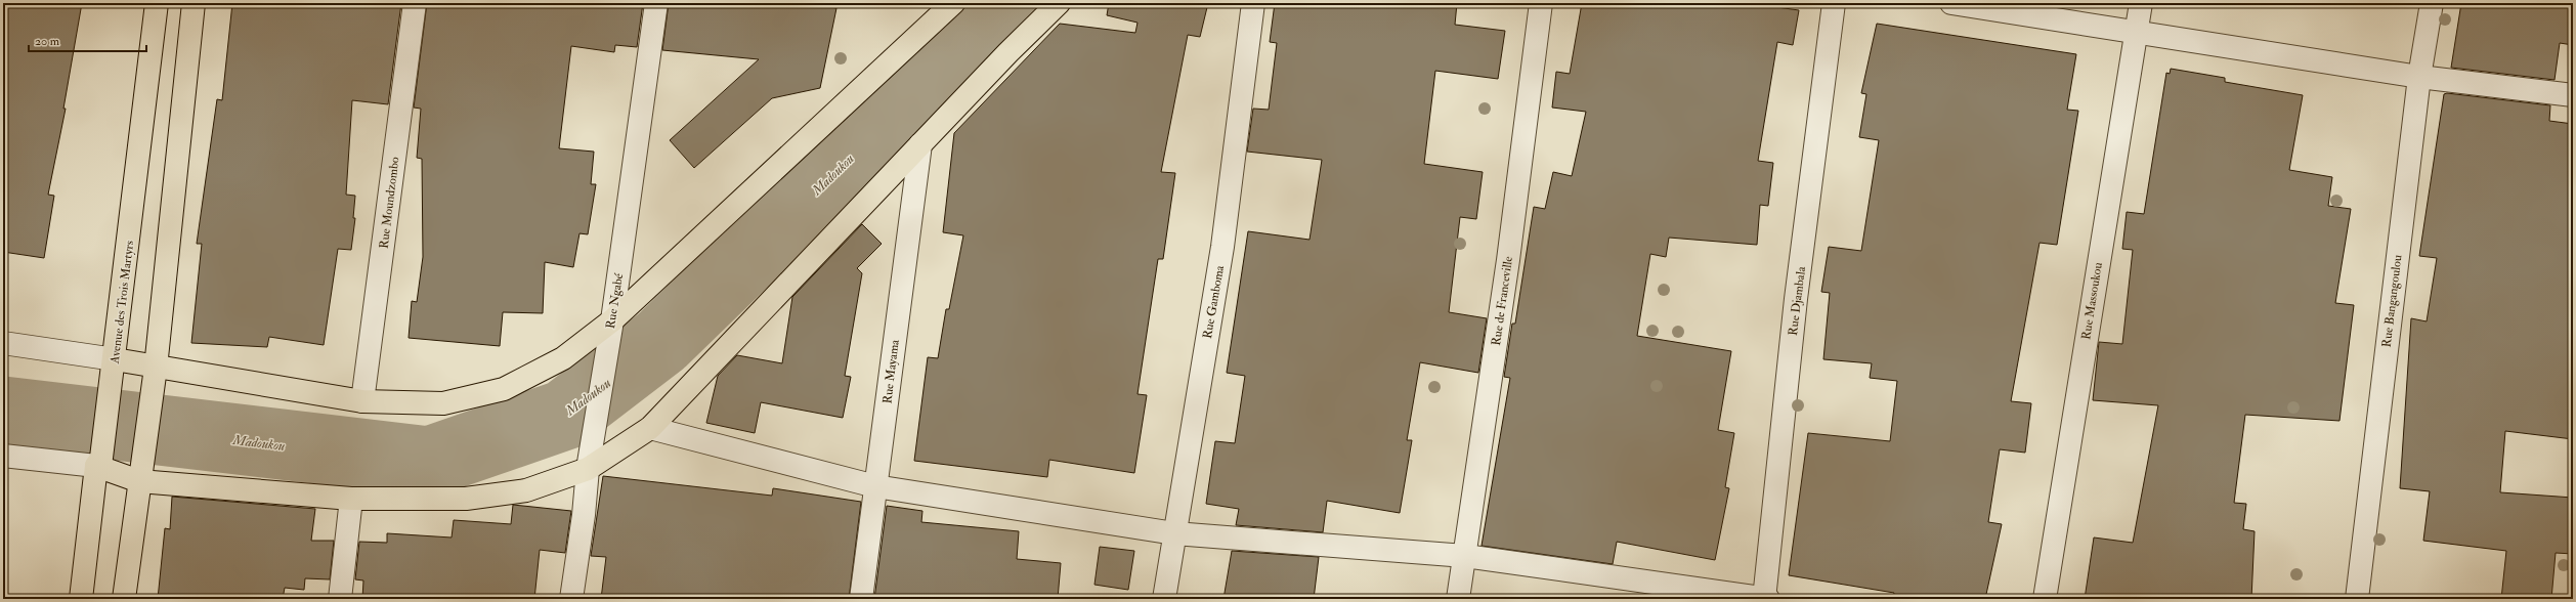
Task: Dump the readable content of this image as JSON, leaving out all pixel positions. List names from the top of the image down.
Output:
{
  "streets": {
    "main road": ["Avenue des Trois Martyrs"],
    "street": [
      "Rue Moundzombo",
      "Rue Ngabé",
      "Rue de Franceville",
      "Rue Djambala",
      "Rue Massoukou",
      "Rue Bangangoulou",
      "Rue Gamboma",
      "Rue Mayama"
    ]
  },
  "water": ["Madoukou"],
  "scale_bar": "20 m"
}
